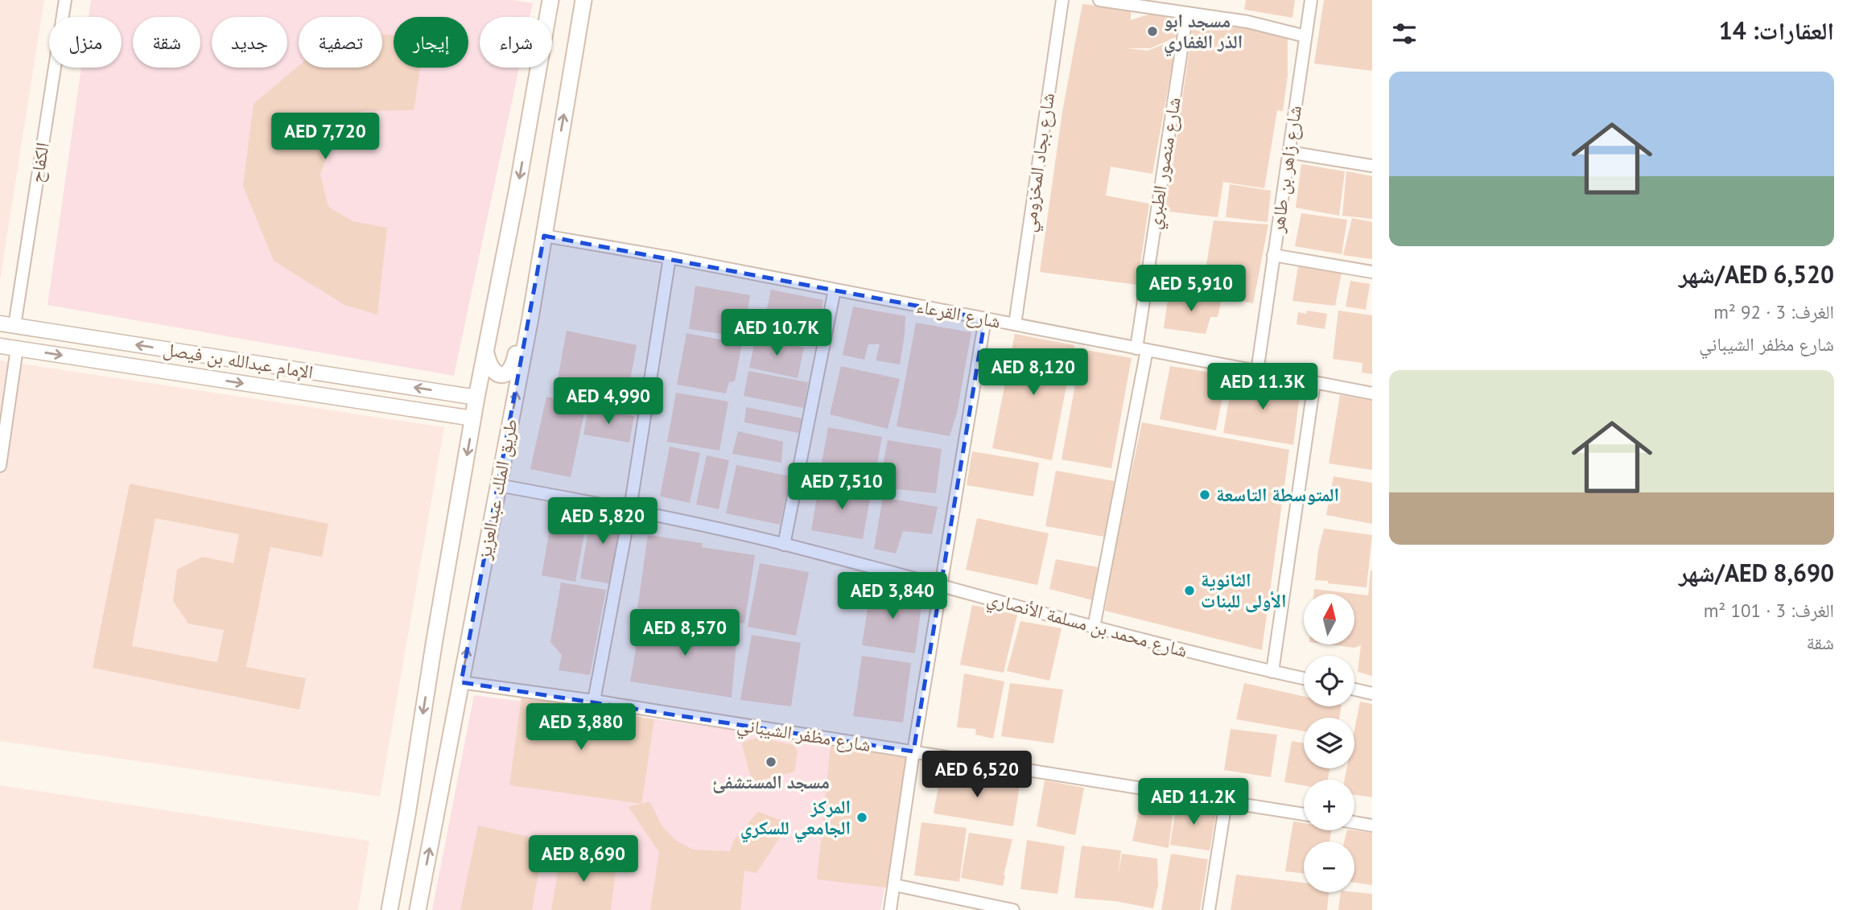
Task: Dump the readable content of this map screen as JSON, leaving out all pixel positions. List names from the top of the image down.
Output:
{
  "streets": {
    "main road": ["طريق الملك عبدالعزيز"],
    "street": [
      "الكفاح",
      "شارع بجاد المخزومي",
      "شارع منصور الطبري",
      "شارع زاهر بن طاهر",
      "شارع القرعاء",
      "الإمام عبدالله بن فيصل",
      "شارع محمد بن مسلمة الأنصاري",
      "شارع مظفر الشيباني"
    ]
  },
  "crossings": [
    ["الكفاح", "الإمام عبدالله بن فيصل"],
    ["شارع بجاد المخزومي", "شارع القرعاء"],
    ["شارع منصور الطبري", "شارع القرعاء"],
    ["شارع منصور الطبري", "شارع محمد بن مسلمة الأنصاري"],
    ["شارع زاهر بن طاهر", "شارع القرعاء"],
    ["شارع القرعاء", "طريق الملك عبدالعزيز"],
    ["الإمام عبدالله بن فيصل", "طريق الملك عبدالعزيز"],
    ["طريق الملك عبدالعزيز", "شارع محمد بن مسلمة الأنصاري"],
    ["طريق الملك عبدالعزيز", "شارع مظفر الشيباني"]
  ],
  "places": [
    "مسجد ابو الذر الغفاري",
    "المتوسطة التاسعة",
    "الثانوية الأولى للبنات",
    "مسجد المستشفئ",
    "المركز الجامعي للسكري"
  ],
  "north": "top",
  "page": {
    "heading": "العقارات: 14",
    "chip": [
      "شراء",
      "إيجار",
      "تصفية",
      "جديد",
      "شقة",
      "منزل"
    ],
    "list": [
      {
        "name": "AED 6,520/شهر",
        "note": "الغرف: 3 · 92 m² · شارع مظفر الشيباني"
      },
      {
        "name": "AED 8,690/شهر",
        "note": "الغرف: 3 · 101 m² · شقة"
      }
    ],
    "price": [
      "AED 7,720",
      "AED 5,910",
      "AED 10.7K",
      "AED 8,120",
      "AED 11.3K",
      "AED 4,990",
      "AED 7,510",
      "AED 5,820",
      "AED 3,840",
      "AED 8,570",
      "AED 3,880",
      "AED 6,520",
      "AED 11.2K",
      "AED 8,690"
    ],
    "map_buttons": ["+", "−"]
  }
}
